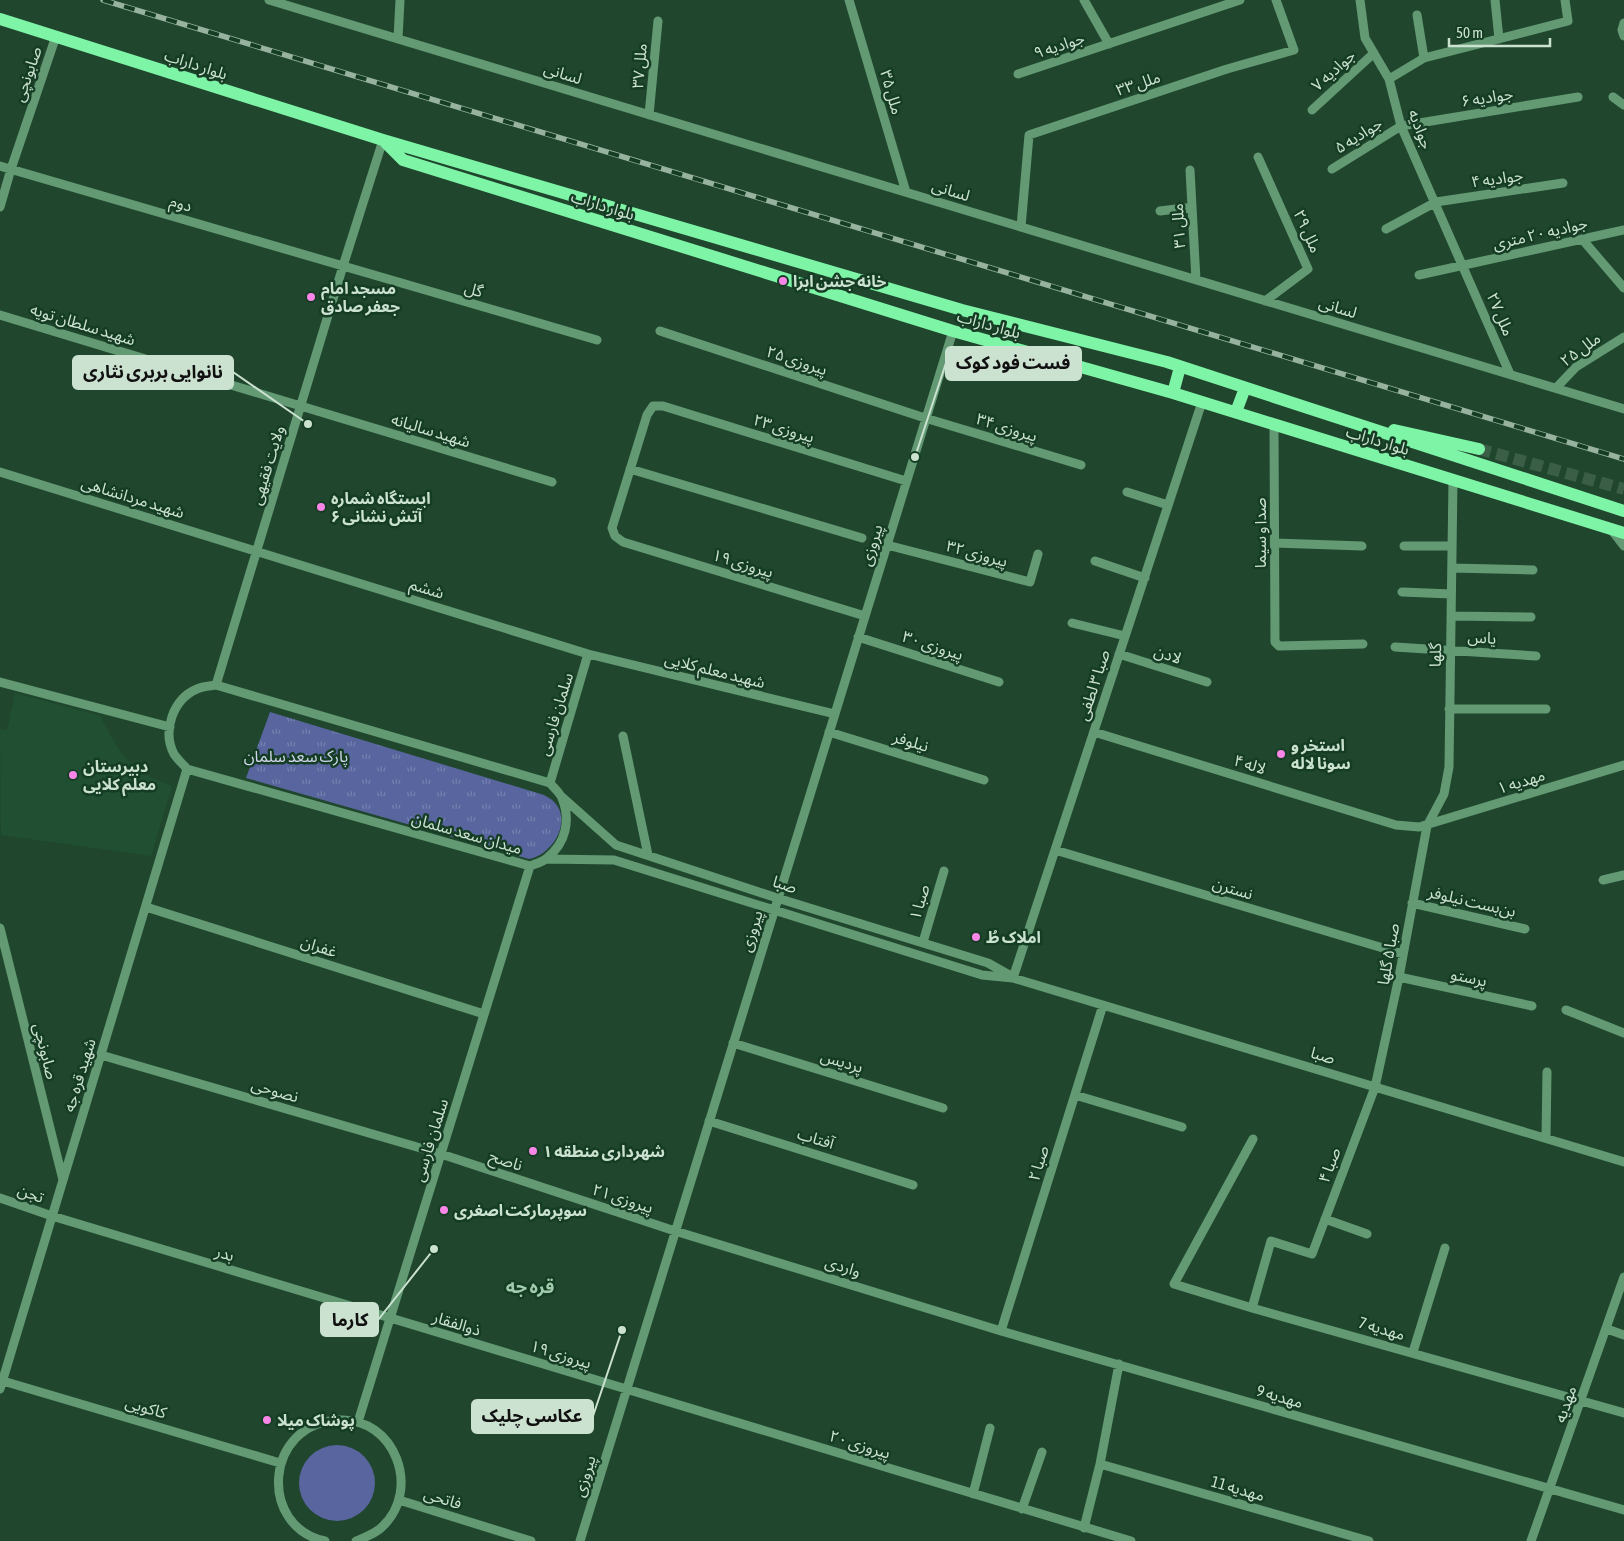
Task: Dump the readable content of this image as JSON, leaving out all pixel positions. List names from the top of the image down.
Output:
{
  "streets": {
    "main road": ["بلوار داراب"],
    "street": [
      "جوادیه ۹",
      "ملل ۳۷",
      "جوادیه ۷",
      "لسانی",
      "صابونچی",
      "ملل ۳۳",
      "ملل ۳۵",
      "جوادیه ۶",
      "جوادیه",
      "۵ جوادیه",
      "جوادیه ۴",
      "دوم",
      "ملل ۳۱",
      "ملل ۲۹",
      "جوادیه ۲۰ متری",
      "گل",
      "ملل ۲۷",
      "شهید سلطان تویه",
      "ملل ۲۵",
      "پیروزی ۲۵",
      "پیروزی ۳۴",
      "پیروزی ۲۳",
      "شهید سالیانه",
      "ولایت فقیهی",
      "شهید مردانشاهی",
      "صدا و سیما",
      "پیروزی",
      "پیروزی ۳۲",
      "پیروزی ۱۹",
      "ششم",
      "یاس",
      "پیروزی ۳۰",
      "لادن",
      "گلها",
      "شهید معلم کلایی",
      "صبا ۳ لطفی",
      "سلمان فارسی",
      "نیلوفر",
      "لاله ۴",
      "مهدیه ۱",
      "میدان سعد سلمان",
      "صبا",
      "نسترن",
      "بن‌بست نیلوفر",
      "صبا ۱",
      "غفران",
      "صبا ۵ گلها",
      "پرستو",
      "پردیس",
      "شهید قره جه",
      "نصوحی",
      "آفتاب",
      "ناصح",
      "صبا ۲",
      "صبا ۴",
      "تجن",
      "پیروزی ٢١",
      "بدر",
      "واردی",
      "ذوالفقار",
      "مهدیه 7",
      "پیروزی ١٩",
      "مهدیه 9",
      "مهدیه",
      "کاکویی",
      "پیروزی ٢٠",
      "مهدیه 11",
      "فاتحی"
    ]
  },
  "crossings": [
    ["بلوار داراب", "صابونچی"],
    ["بلوار داراب", "ولایت فقیهی"],
    ["بلوار داراب", "صدا و سیما"],
    ["بلوار داراب", "پیروزی"],
    ["بلوار داراب", "گلها"],
    ["بلوار داراب", "صبا ۳ لطفی"],
    ["ملل ۳۷", "لسانی"],
    ["جوادیه ۷", "جوادیه"],
    ["لسانی", "ملل ۳۳"],
    ["لسانی", "ملل ۳۵"],
    ["لسانی", "ملل ۳۱"],
    ["لسانی", "ملل ۲۹"],
    ["لسانی", "ملل ۲۷"],
    ["لسانی", "ملل ۲۵"],
    ["صابونچی", "دوم"],
    ["صابونچی", "شهید قره جه"],
    ["جوادیه ۶", "جوادیه"],
    ["جوادیه ۶", "۵ جوادیه"],
    ["جوادیه", "۵ جوادیه"],
    ["جوادیه", "جوادیه ۴"],
    ["جوادیه", "جوادیه ۲۰ متری"],
    ["جوادیه", "ملل ۲۷"],
    ["دوم", "گل"],
    ["دوم", "ولایت فقیهی"],
    ["جوادیه ۲۰ متری", "ملل ۲۷"],
    ["گل", "ولایت فقیهی"],
    ["شهید سلطان تویه", "شهید سالیانه"],
    ["شهید سلطان تویه", "ولایت فقیهی"],
    ["پیروزی ۲۵", "پیروزی ۳۴"],
    ["پیروزی ۲۵", "پیروزی"],
    ["پیروزی ۳۴", "پیروزی"],
    ["پیروزی ۲۳", "پیروزی"],
    ["پیروزی ۲۳", "پیروزی ۱۹"],
    ["شهید سالیانه", "ولایت فقیهی"],
    ["ولایت فقیهی", "شهید مردانشاهی"],
    ["ولایت فقیهی", "ششم"],
    ["شهید مردانشاهی", "ششم"],
    ["پیروزی", "پیروزی ۳۲"],
    ["پیروزی", "پیروزی ۱۹"],
    ["پیروزی", "پیروزی ۳۰"],
    ["پیروزی", "شهید معلم کلایی"],
    ["پیروزی", "نیلوفر"],
    ["پیروزی", "صبا"],
    ["پیروزی", "پردیس"],
    ["پیروزی", "آفتاب"],
    ["پیروزی", "پیروزی ٢١"],
    ["پیروزی", "واردی"],
    ["پیروزی", "پیروزی ١٩"],
    ["پیروزی", "پیروزی ٢٠"],
    ["ششم", "شهید معلم کلایی"],
    ["ششم", "سلمان فارسی"],
    ["یاس", "گلها"],
    ["لادن", "صبا ۳ لطفی"],
    ["گلها", "لاله ۴"],
    ["گلها", "مهدیه ۱"],
    ["گلها", "صبا ۵ گلها"],
    ["شهید معلم کلایی", "سلمان فارسی"],
    ["صبا ۳ لطفی", "لاله ۴"],
    ["صبا ۳ لطفی", "صبا"],
    ["صبا ۳ لطفی", "نسترن"],
    ["سلمان فارسی", "میدان سعد سلمان"],
    ["سلمان فارسی", "غفران"],
    ["سلمان فارسی", "نصوحی"],
    ["سلمان فارسی", "ناصح"],
    ["سلمان فارسی", "بدر"],
    ["سلمان فارسی", "ذوالفقار"],
    ["لاله ۴", "مهدیه ۱"],
    ["لاله ۴", "صبا ۵ گلها"],
    ["مهدیه ۱", "صبا ۵ گلها"],
    ["میدان سعد سلمان", "صبا"],
    ["میدان سعد سلمان", "شهید قره جه"],
    ["صبا", "صبا ۱"],
    ["صبا", "صبا ۵ گلها"],
    ["صبا", "صبا ۲"],
    ["صبا", "صبا ۴"],
    ["نسترن", "صبا ۵ گلها"],
    ["بن‌بست نیلوفر", "صبا ۵ گلها"],
    ["غفران", "شهید قره جه"],
    ["صبا ۵ گلها", "پرستو"],
    ["صبا ۵ گلها", "صبا ۴"],
    ["شهید قره جه", "نصوحی"],
    ["شهید قره جه", "تجن"],
    ["شهید قره جه", "بدر"],
    ["شهید قره جه", "کاکویی"],
    ["نصوحی", "ناصح"],
    ["ناصح", "پیروزی ٢١"],
    ["صبا ۲", "واردی"],
    ["صبا ۲", "مهدیه 9"],
    ["صبا ۴", "مهدیه 7"],
    ["تجن", "بدر"],
    ["پیروزی ٢١", "واردی"],
    ["بدر", "ذوالفقار"],
    ["واردی", "مهدیه 9"],
    ["ذوالفقار", "پیروزی ١٩"],
    ["مهدیه 7", "مهدیه"],
    ["پیروزی ١٩", "پیروزی ٢٠"],
    ["مهدیه 9", "مهدیه"]
  ],
  "districts": ["قره جه"],
  "parks": ["پارک سعد سلمان"],
  "places": [
    "خانه جشن ابرا",
    "مسجد امام جعفر صادق",
    "نانوایی بربری نثاری",
    "فست فود کوک",
    "ایستگاه شماره ۶ آتش نشانی",
    "استخر و سونا لاله",
    "دبیرستان معلم کلایی",
    "املاک طُ",
    "شهرداری منطقه ۱",
    "سوپرمارکت اصغری",
    "کارما",
    "عکاسی چلیک",
    "پوشاک میلا"
  ],
  "scale_bar": "50 m"
}
